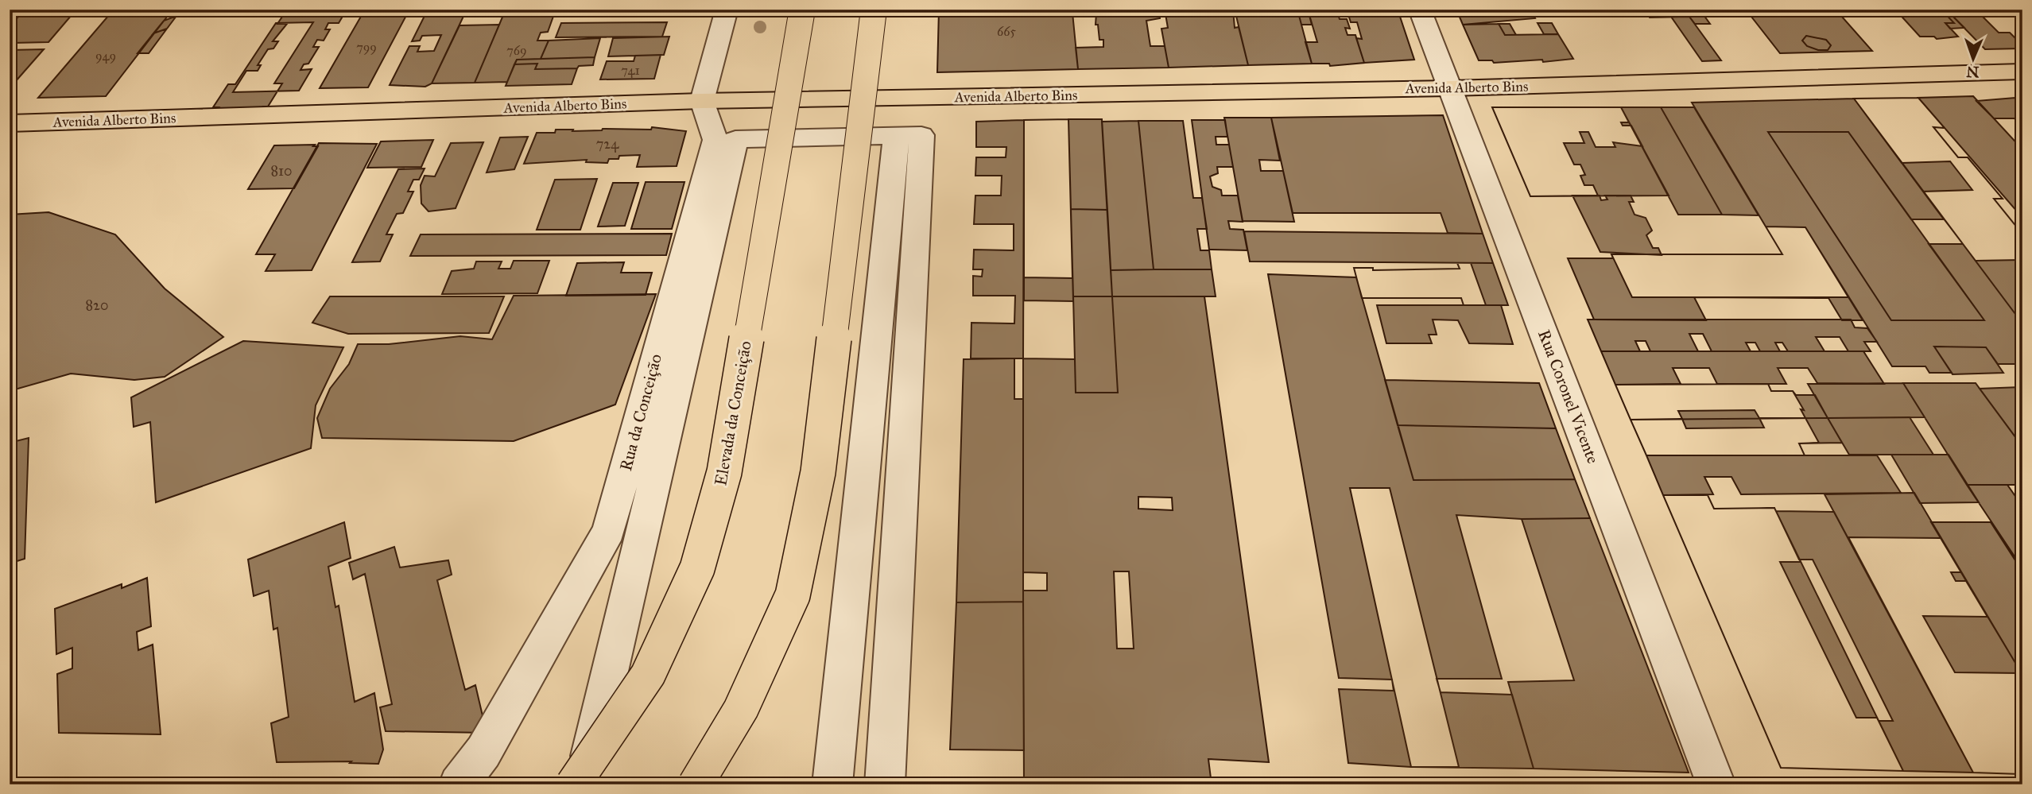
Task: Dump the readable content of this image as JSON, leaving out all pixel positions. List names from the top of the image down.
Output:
{
  "streets": {
    "main road": ["Avenida Alberto Bins", "Elevada da Conceição"],
    "street": ["Rua Coronel Vicente", "Rua da Conceição"]
  },
  "crossings": [
    ["Avenida Alberto Bins", "Rua Coronel Vicente"],
    ["Avenida Alberto Bins", "Rua da Conceição"]
  ],
  "house_numbers": [
    "665",
    "799",
    "769",
    "949",
    "741",
    "724",
    "810",
    "820"
  ],
  "north": "bottom"
}
